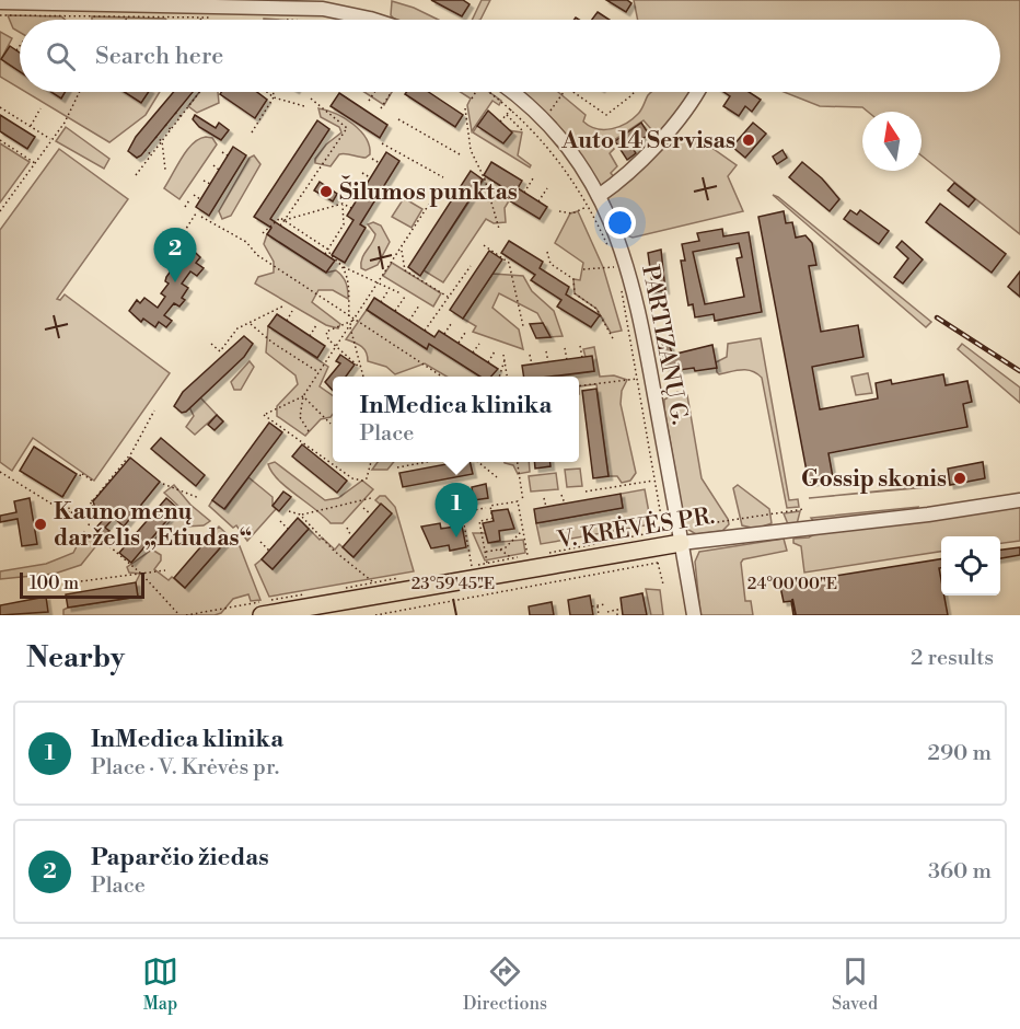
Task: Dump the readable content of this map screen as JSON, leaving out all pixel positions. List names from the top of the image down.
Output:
{
  "streets": {
    "main road": ["V. KRĖVĖS PR."],
    "street": ["PARTIZANŲ G."]
  },
  "crossings": [
    ["PARTIZANŲ G.", "V. KRĖVĖS PR."]
  ],
  "places": [
    "Auto 14 Servisas",
    "Šilumos punktas",
    "Gossip skonis",
    "Kauno menų darželis „Etiudas“"
  ],
  "scale_bar": "100 m",
  "north": "top",
  "page": {
    "search": "Search here",
    "pins": ["2", "1"],
    "popup": ["InMedica klinika", "Place"],
    "scale": "100 m",
    "heading": ["Nearby", "2 results"],
    "list": [
      {
        "mark": "1",
        "name": "InMedica klinika",
        "note": "Place · V. Krėvės pr.",
        "value": "290 m"
      },
      {
        "mark": "2",
        "name": "Paparčio žiedas",
        "note": "Place",
        "value": "360 m"
      }
    ],
    "nav": ["Map", "Directions", "Saved"]
  },
  "coordinates": ["23°59'45\"E", "24°00'00\"E"]
}
